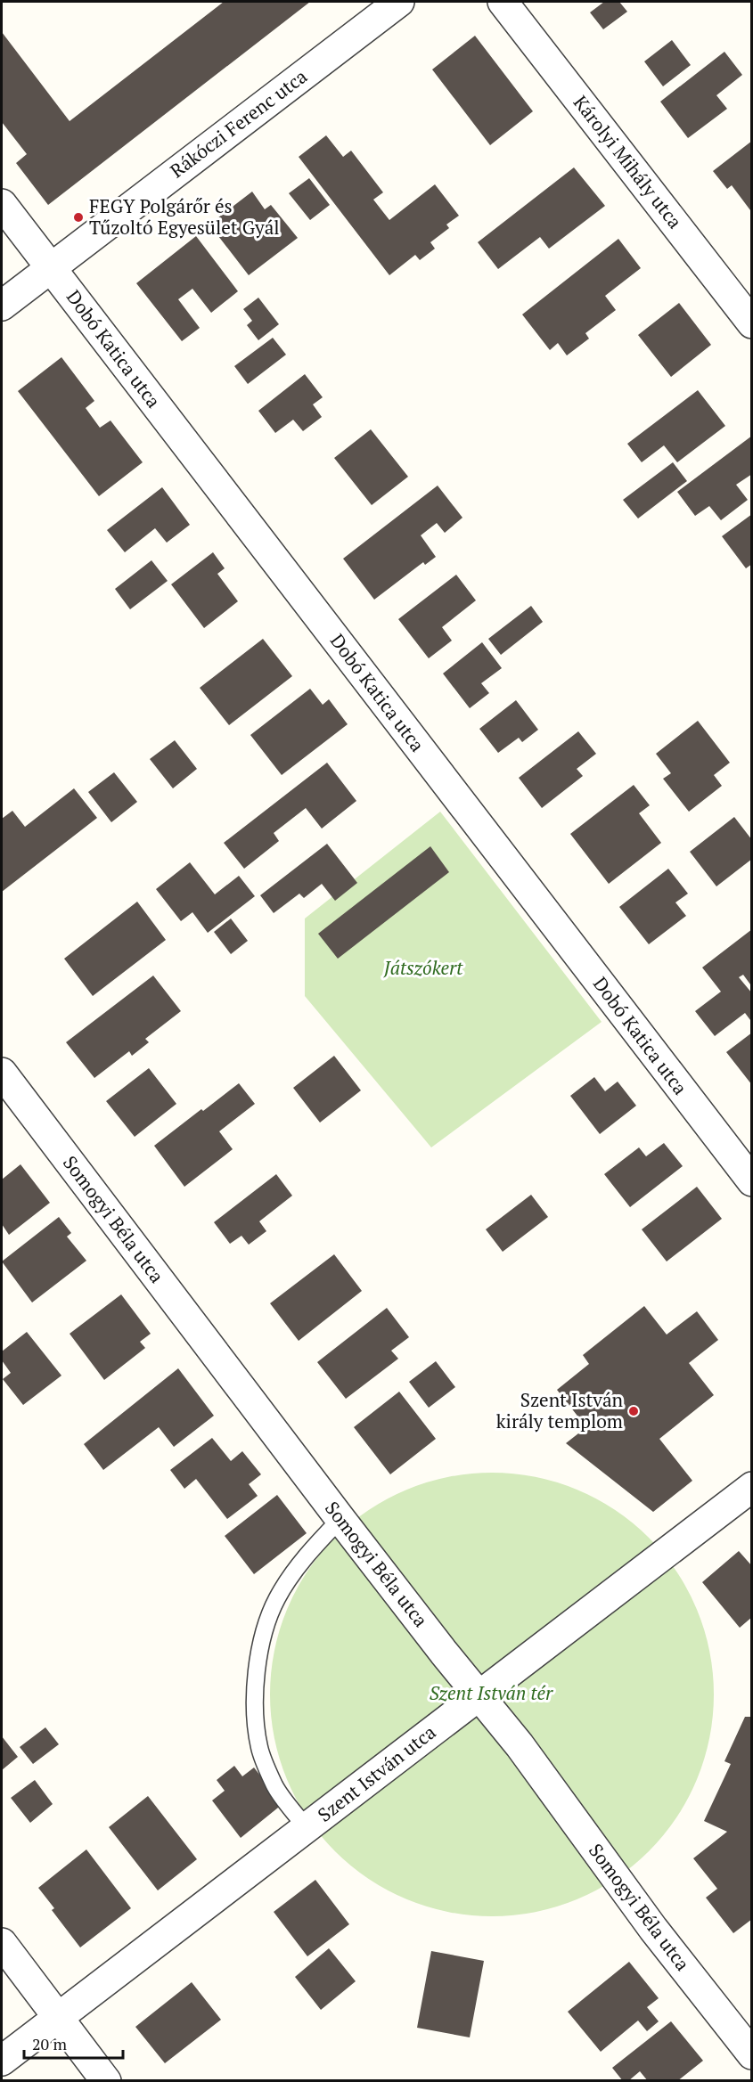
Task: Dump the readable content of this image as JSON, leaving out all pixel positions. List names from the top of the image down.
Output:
{
  "streets": {
    "street": [
      "Rákóczi Ferenc utca",
      "Károlyi Mihály utca",
      "Dobó Katica utca",
      "Somogyi Béla utca",
      "Szent István utca"
    ]
  },
  "crossings": [
    ["Rákóczi Ferenc utca", "Dobó Katica utca"],
    ["Somogyi Béla utca", "Szent István utca"]
  ],
  "parks": ["Játszókert", "Szent István tér"],
  "places": ["FEGY Polgárőr és Tűzoltó Egyesület Gyál", "Szent István király templom"],
  "scale_bar": "20 m"
}
